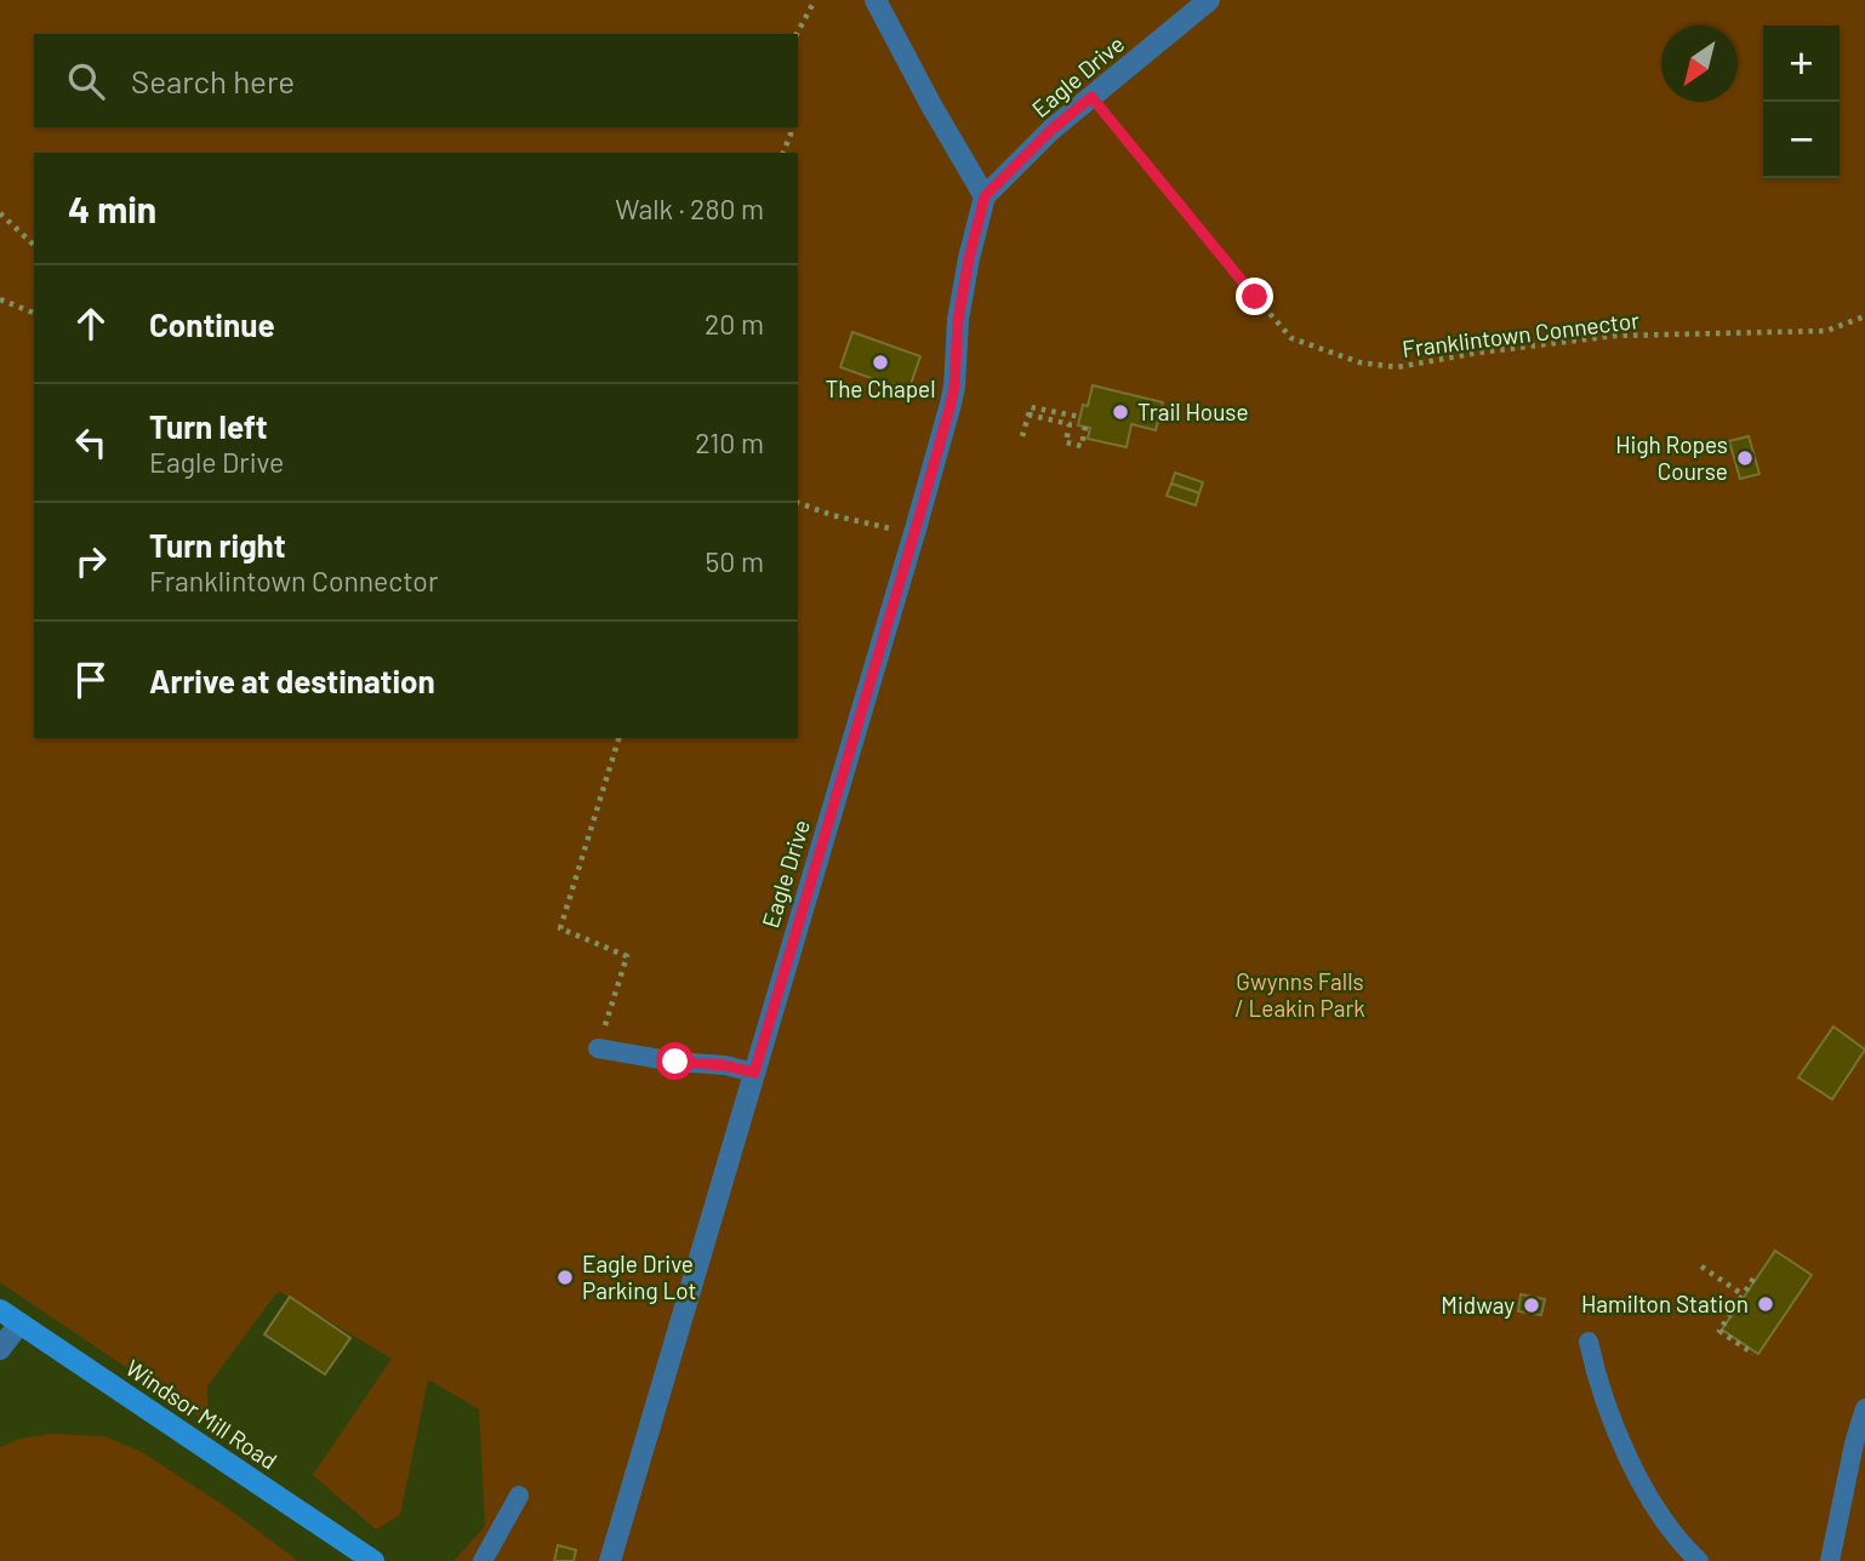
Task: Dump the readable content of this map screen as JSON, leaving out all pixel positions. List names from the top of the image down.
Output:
{
  "streets": {
    "main road": ["Windsor Mill Road"],
    "street": ["Eagle Drive"],
    "path": ["Franklintown Connector"]
  },
  "crossings": [
    ["Eagle Drive", "Franklintown Connector"]
  ],
  "parks": ["Gwynns Falls / Leakin Park"],
  "places": [
    "The Chapel",
    "Trail House",
    "High Ropes Course",
    "Eagle Drive Parking Lot",
    "Hamilton Station",
    "Midway"
  ],
  "north": "bottom left",
  "page": {
    "map_buttons": ["+", "−"],
    "search": "Search here",
    "heading": ["4 min", "Walk · 280 m"],
    "list": [
      ["Continue", "20 m"],
      ["Turn left", "Eagle Drive", "210 m"],
      ["Turn right", "Franklintown Connector", "50 m"],
      "Arrive at destination"
    ]
  }
}
